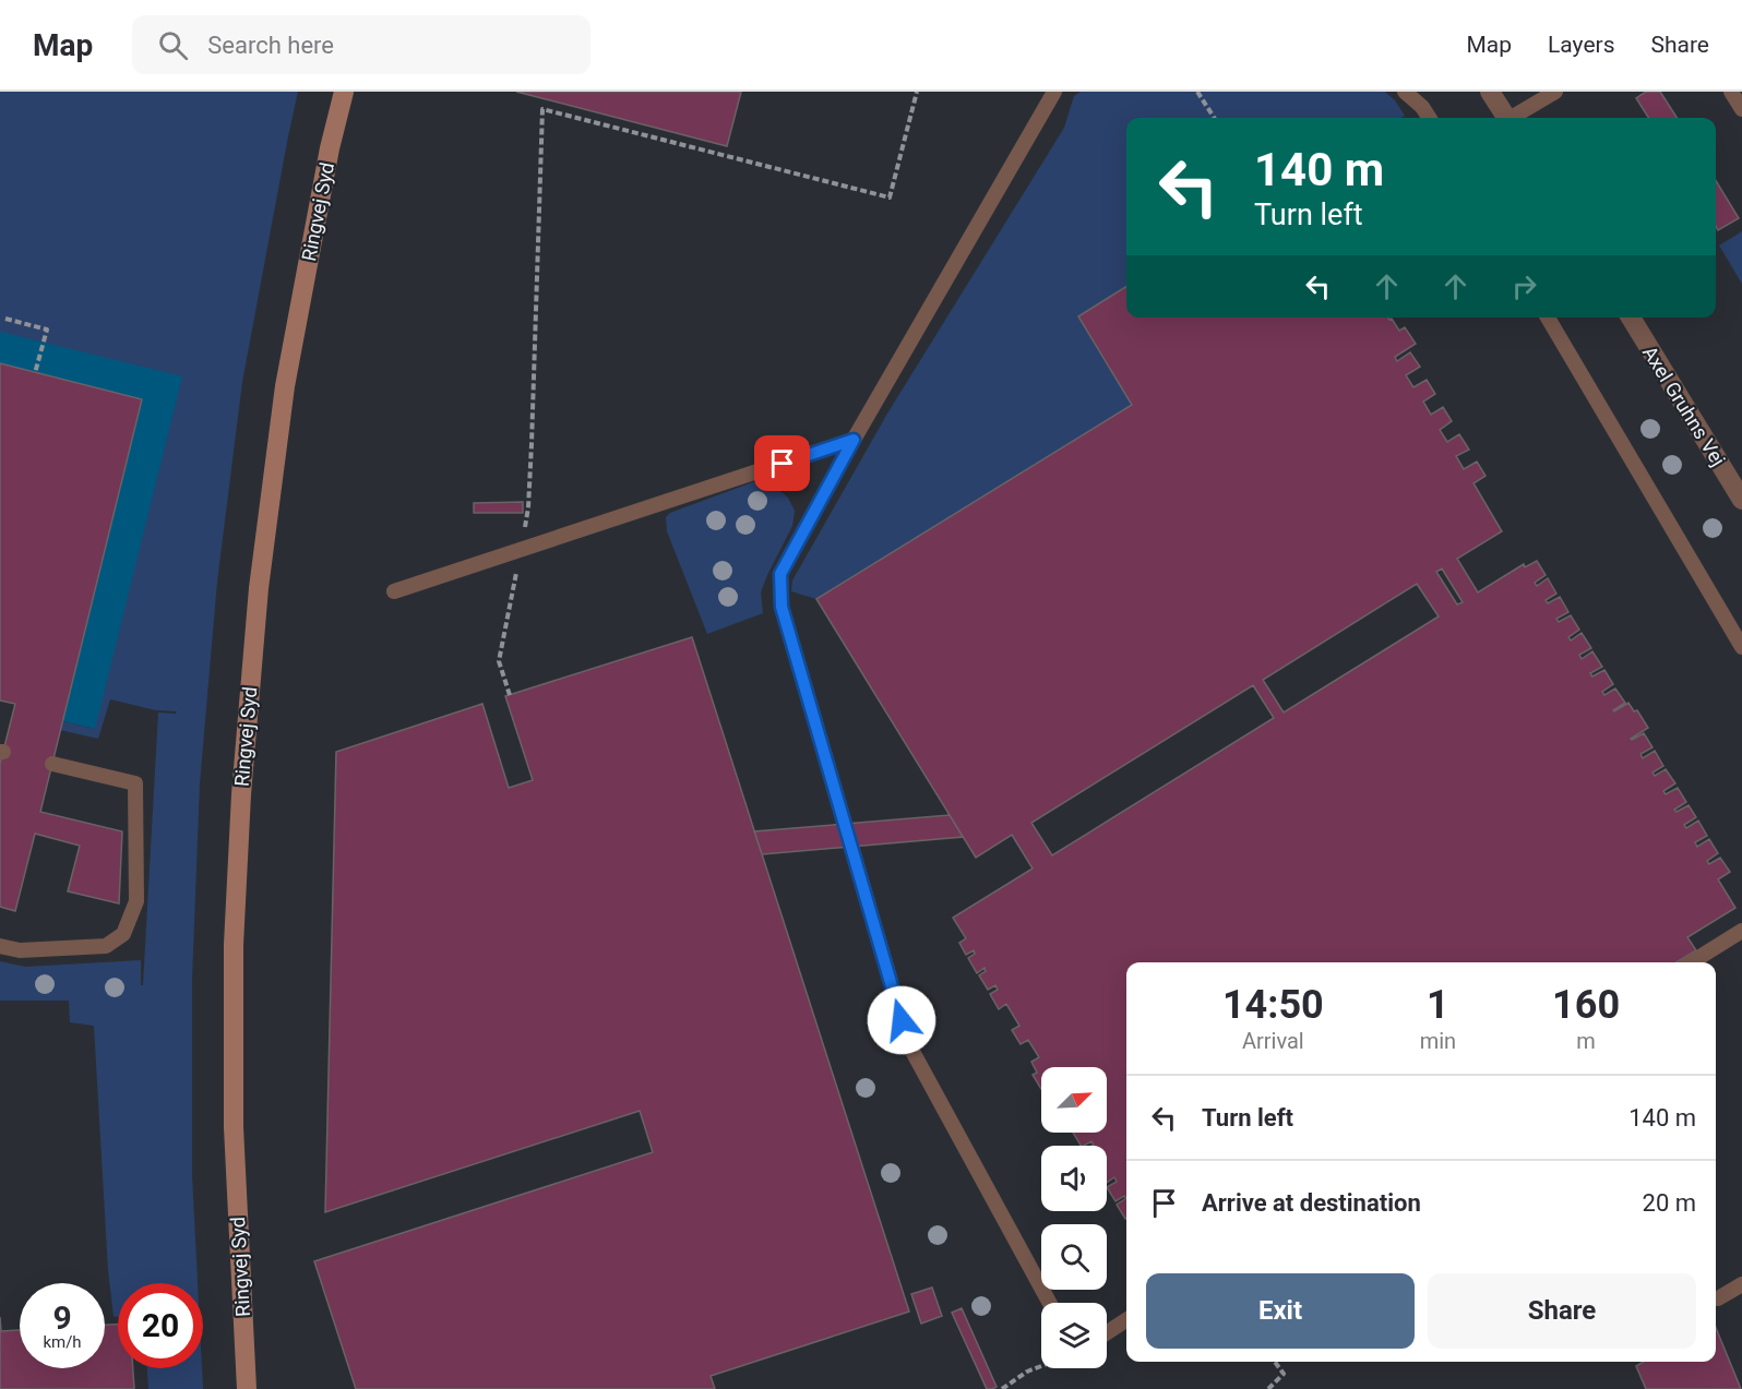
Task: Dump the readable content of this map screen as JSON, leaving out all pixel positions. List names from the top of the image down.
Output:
{
  "streets": {
    "main road": ["Ringvej Syd"],
    "street": ["Axel Gruhns Vej"]
  },
  "north": "top right",
  "page": {
    "header": "Map",
    "search": "Search here",
    "nav": ["Map", "Layers", "Share"],
    "turn": ["140 m", "Turn left"],
    "eta": [
      "14:50",
      "Arrival",
      "1",
      "min",
      "160",
      "m"
    ],
    "list": [
      {
        "name": "Turn left",
        "value": "140 m"
      },
      {
        "name": "Arrive at destination",
        "value": "20 m"
      }
    ],
    "buttons": ["Exit", "Share"],
    "speed": "9 km/h",
    "limit": "20"
  }
}
